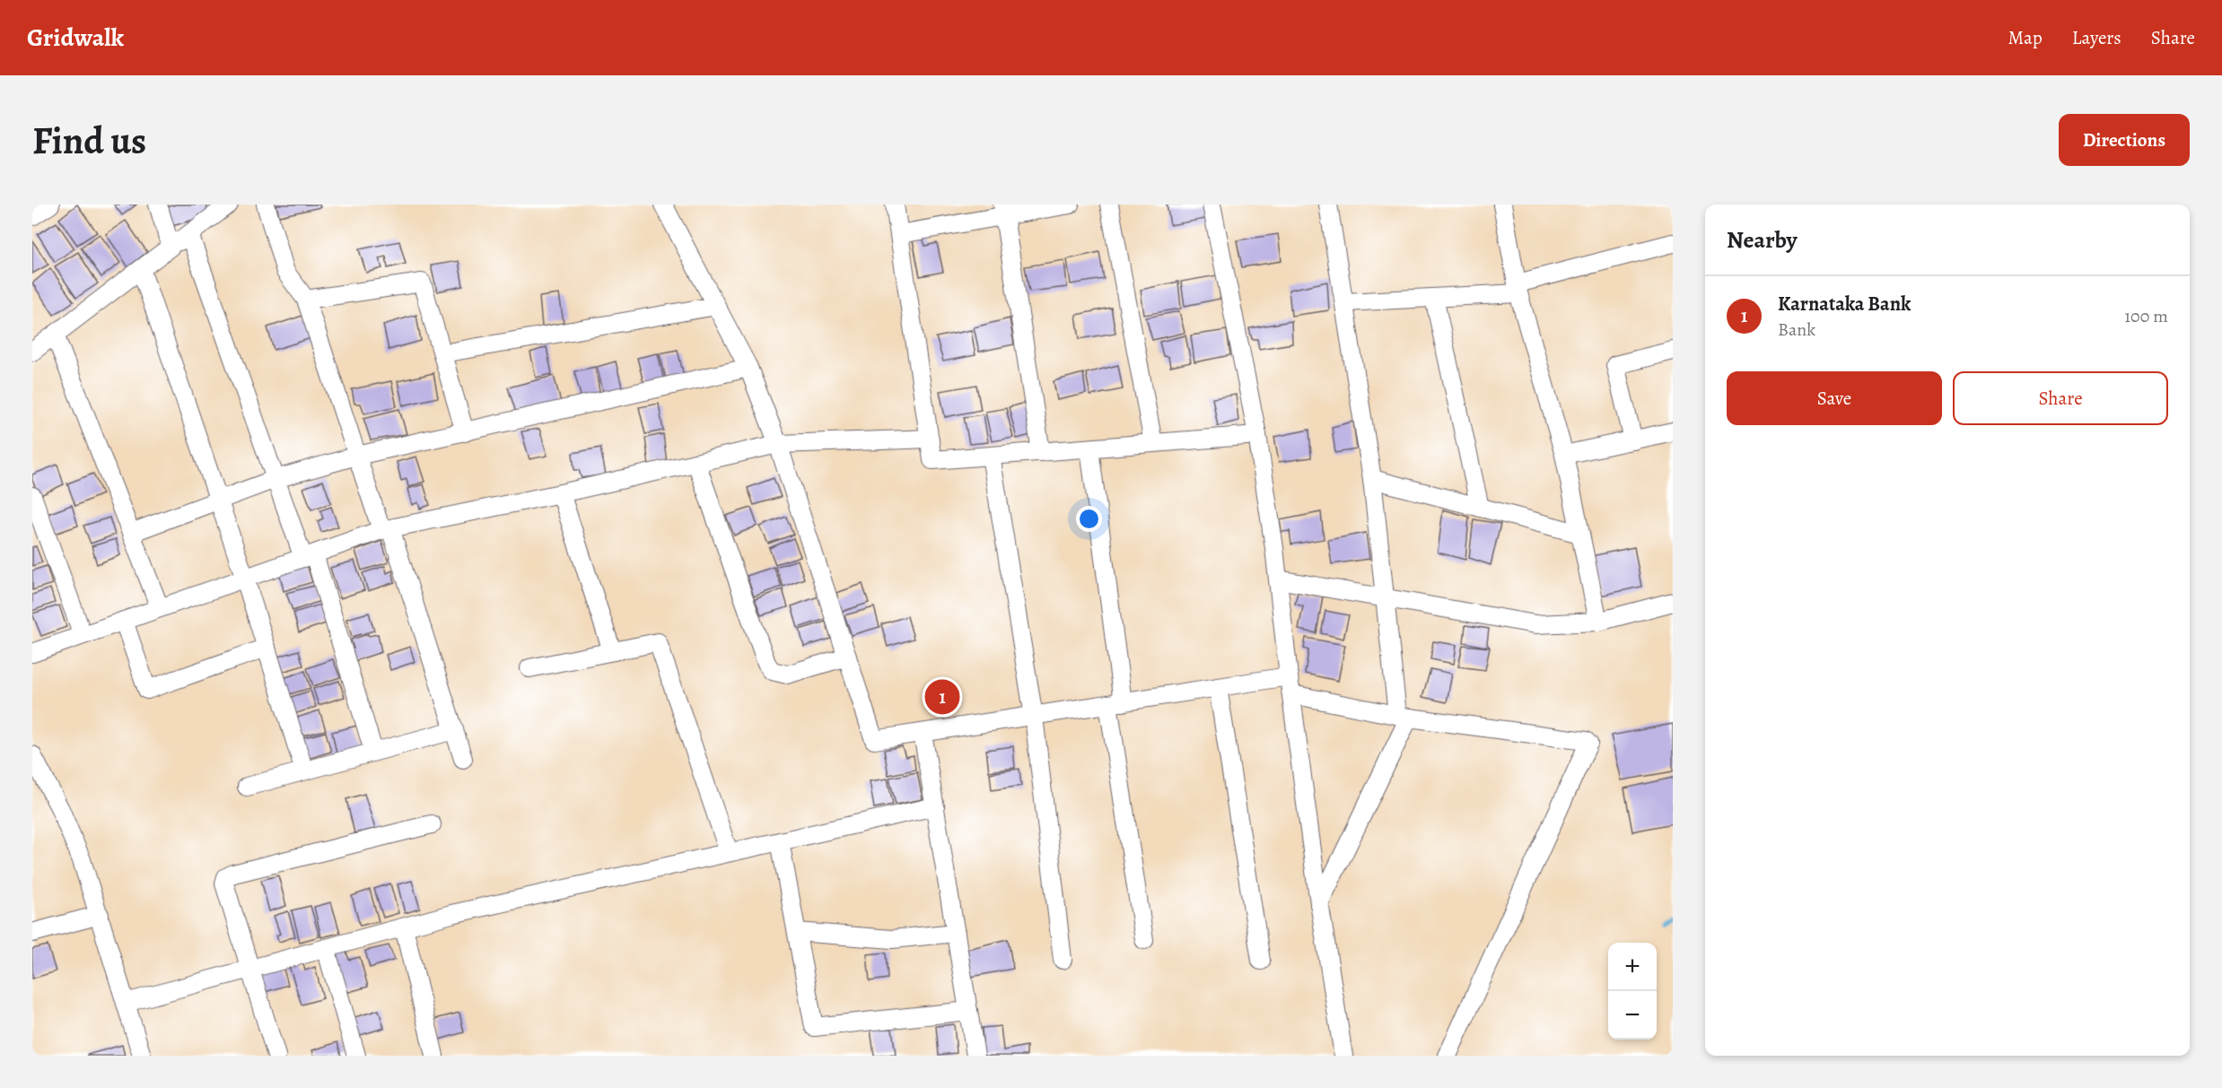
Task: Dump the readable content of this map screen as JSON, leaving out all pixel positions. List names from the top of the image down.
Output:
{
  "page": {
    "header": "Gridwalk",
    "nav": ["Map", "Layers", "Share"],
    "buttons": [
      "Directions",
      ["Save", "Share"]
    ],
    "title": "Find us",
    "heading": "Nearby",
    "list": [
      {
        "mark": "1",
        "name": "Karnataka Bank",
        "note": "Bank",
        "value": "100 m"
      }
    ],
    "pins": "1",
    "map_buttons": ["+", "−"]
  }
}
